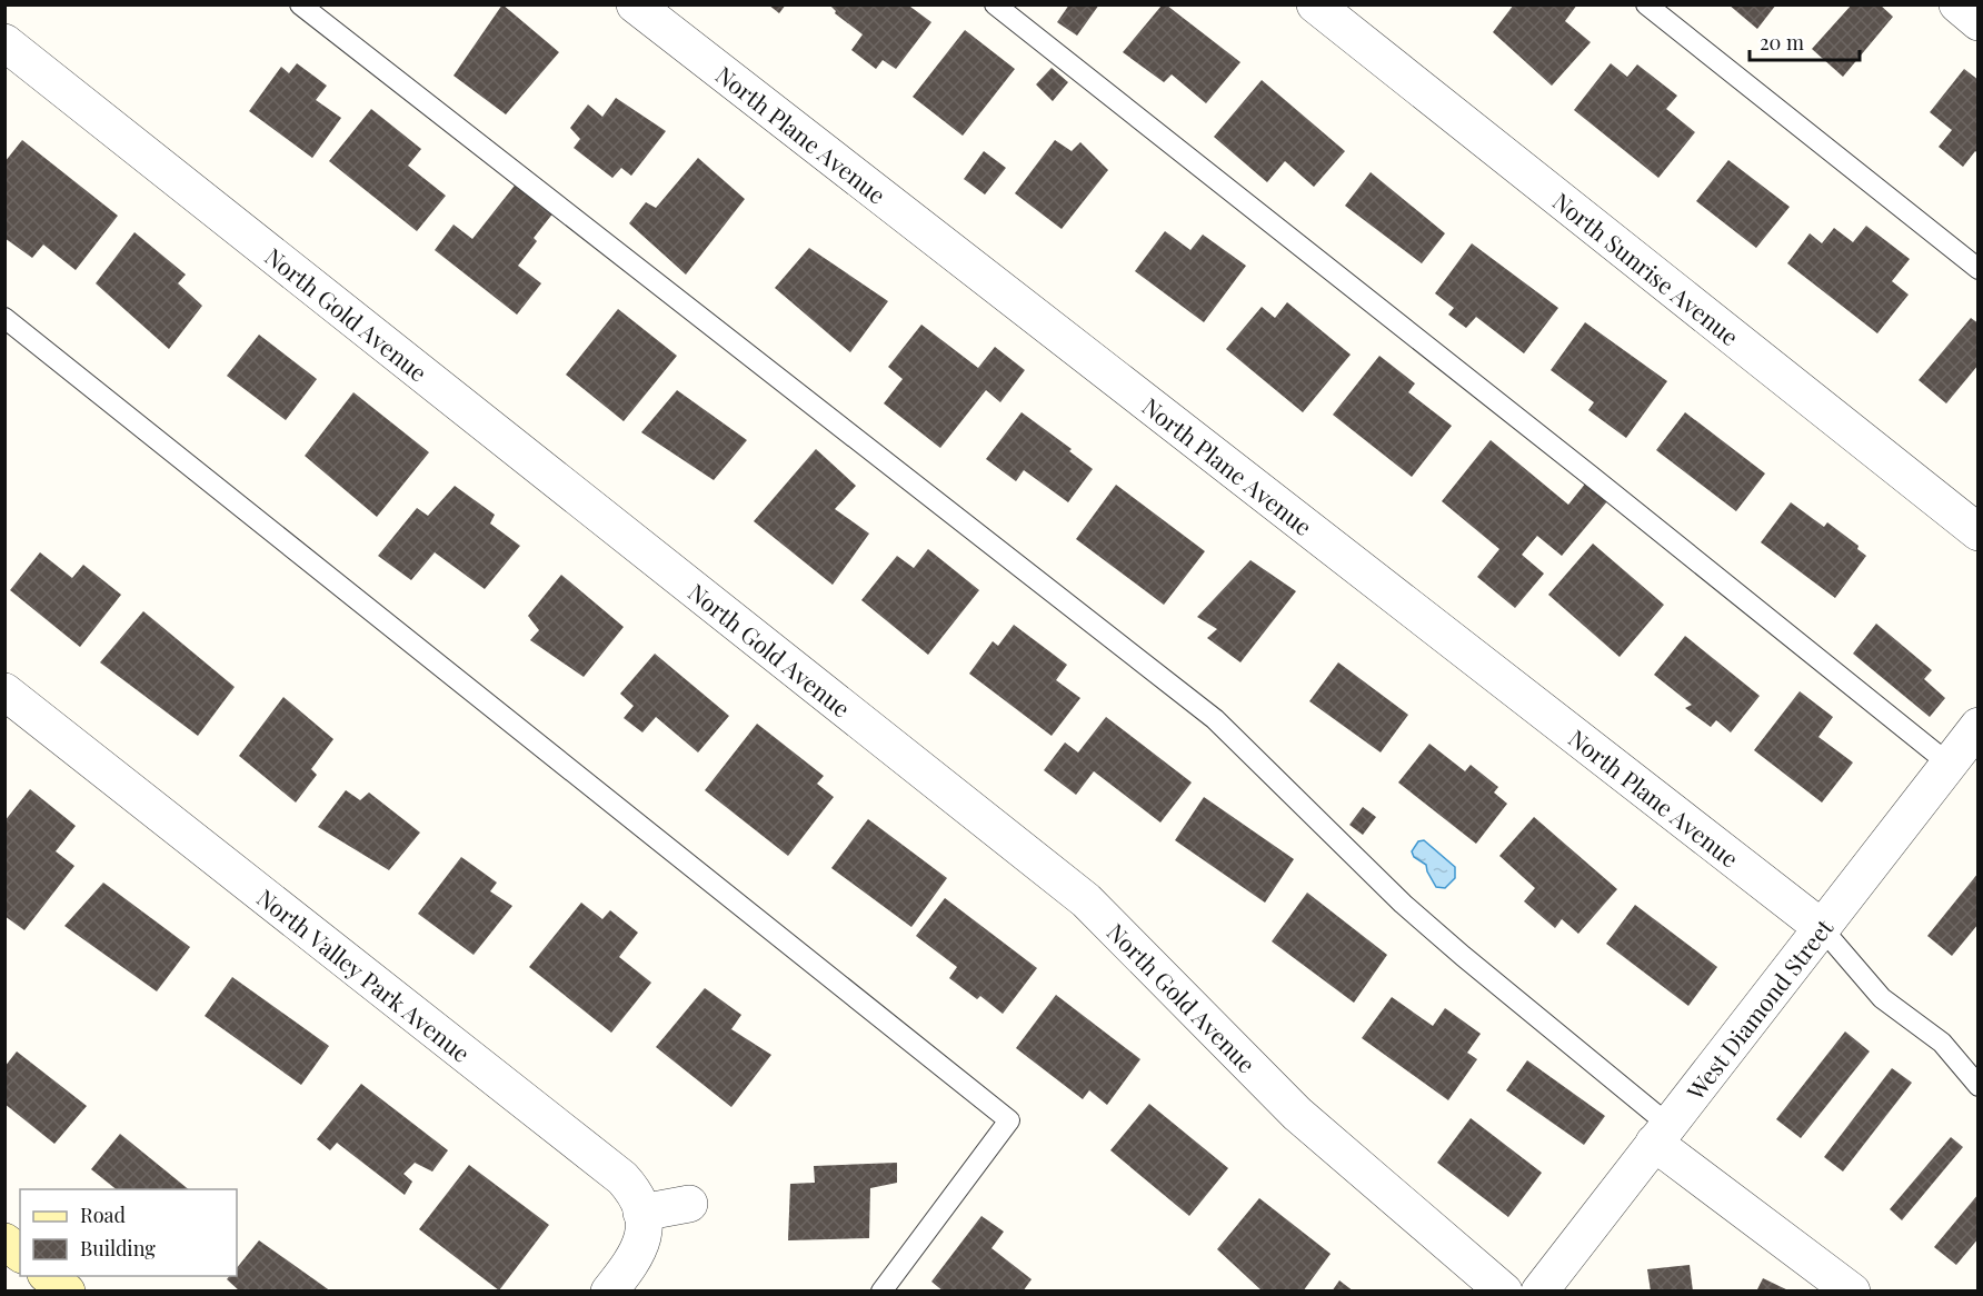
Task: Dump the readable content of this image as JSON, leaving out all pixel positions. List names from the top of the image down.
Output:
{
  "streets": {
    "street": [
      "North Plane Avenue",
      "North Sunrise Avenue",
      "North Gold Avenue",
      "North Valley Park Avenue",
      "West Diamond Street"
    ]
  },
  "crossings": [
    ["North Plane Avenue", "West Diamond Street"]
  ],
  "legend": ["Road", "Building"],
  "scale_bar": "20 m"
}
